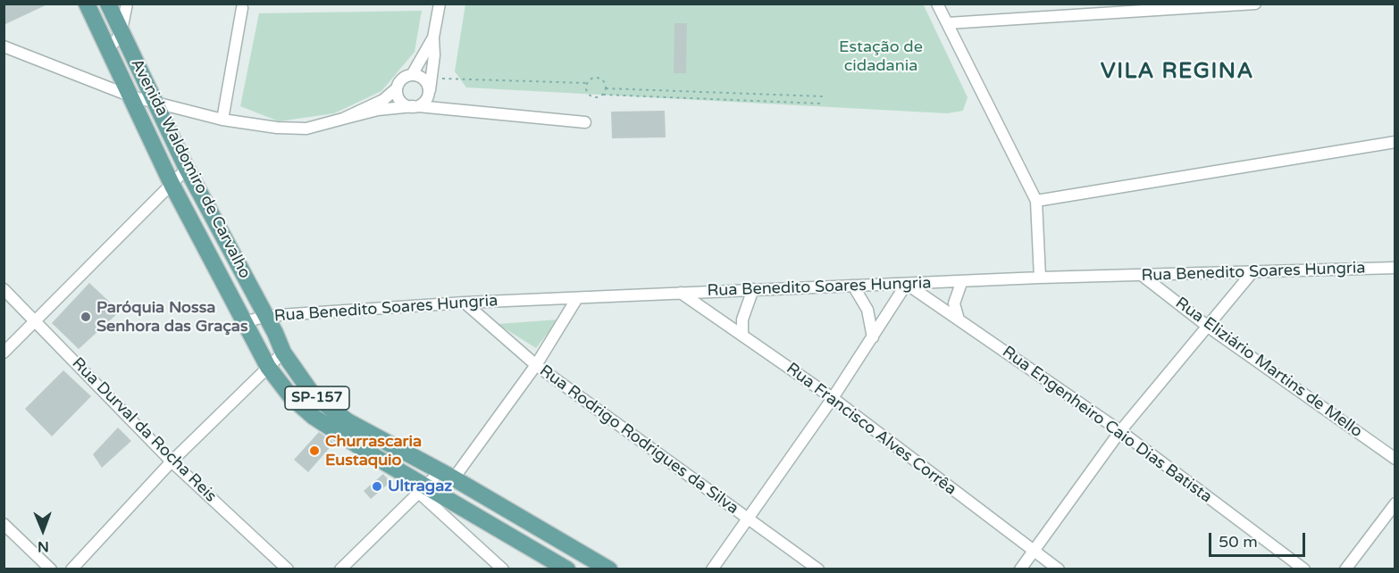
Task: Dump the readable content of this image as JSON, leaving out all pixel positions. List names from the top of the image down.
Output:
{
  "streets": {
    "main road": ["Avenida Waldomiro de Carvalho", "SP-157"],
    "street": [
      "Rua Benedito Soares Hungria",
      "Rua Eliziário Martins de Mello",
      "Rua Engenheiro Caio Dias Batista",
      "Rua Francisco Alves Corrêa",
      "Rua Durval da Rocha Reis",
      "Rua Rodrigo Rodrigues da Silva"
    ]
  },
  "crossings": [
    ["Avenida Waldomiro de Carvalho", "Rua Benedito Soares Hungria"],
    ["Rua Benedito Soares Hungria", "Rua Eliziário Martins de Mello"],
    ["Rua Benedito Soares Hungria", "Rua Engenheiro Caio Dias Batista"],
    ["Rua Benedito Soares Hungria", "Rua Francisco Alves Corrêa"],
    ["Rua Benedito Soares Hungria", "Rua Rodrigo Rodrigues da Silva"]
  ],
  "districts": ["VILA REGINA"],
  "parks": ["Estação de cidadania"],
  "places": ["Paróquia Nossa Senhora das Graças", "Churrascaria Eustaquio", "Ultragaz"],
  "scale_bar": "50 m",
  "north": "bottom"
}
